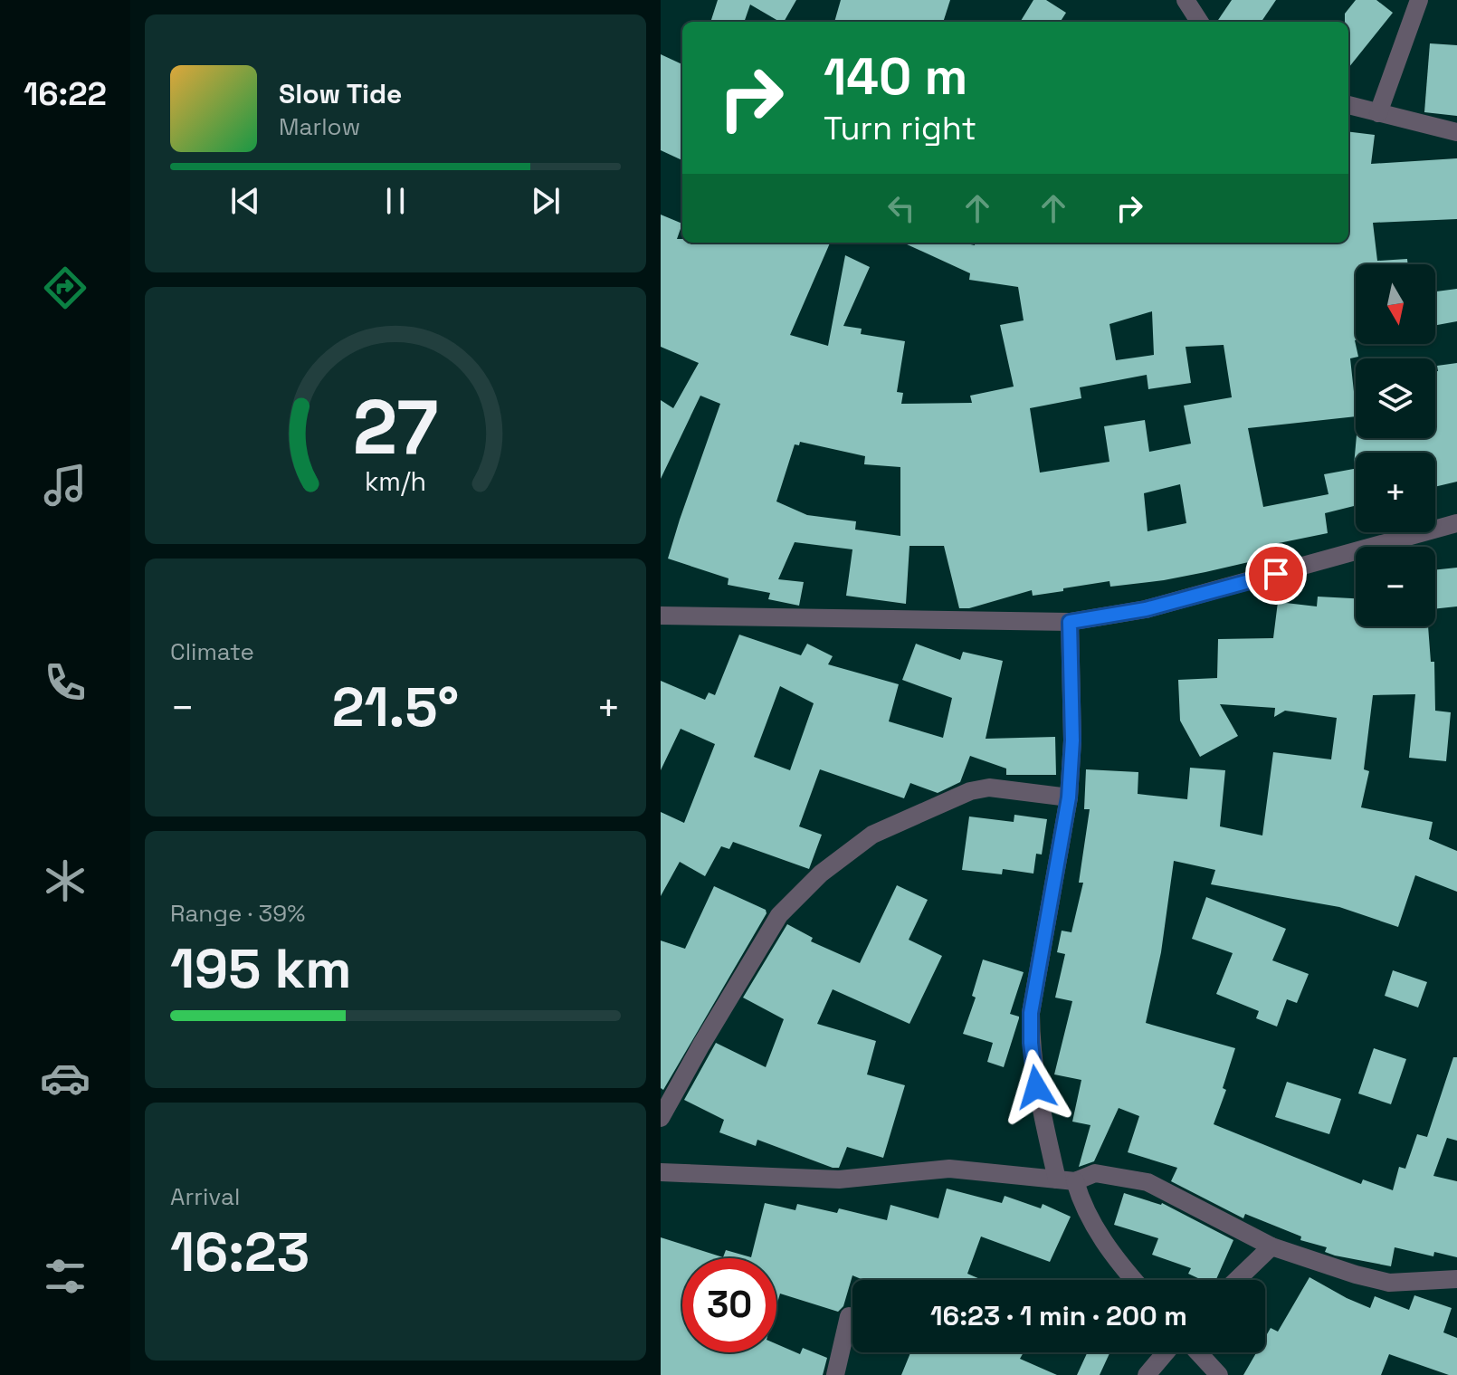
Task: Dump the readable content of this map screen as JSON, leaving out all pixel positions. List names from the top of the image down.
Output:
{
  "north": "bottom",
  "page": {
    "tabs": "16:22",
    "turn": ["140 m", "Turn right"],
    "song": ["Slow Tide", "Marlow"],
    "map_buttons": ["+", "−"],
    "tile": [
      "Climate",
      ["Range · 39%", "195 km"],
      ["Arrival", "16:23"]
    ],
    "heat": ["−", "21.5°", "+"],
    "limit": "30",
    "trip": "16:23 · 1 min · 200 m",
    "gauge": ["27", "km/h"]
  }
}
